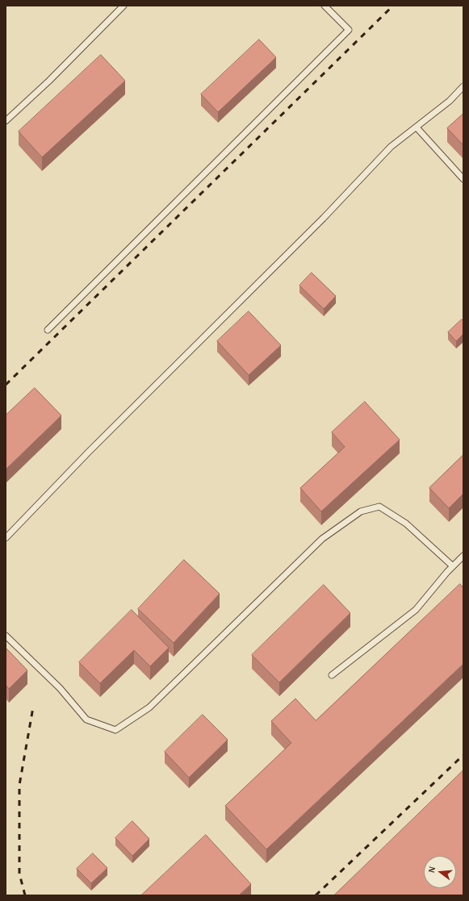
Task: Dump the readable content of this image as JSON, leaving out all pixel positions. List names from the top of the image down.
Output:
{
  "north": "left"
}
